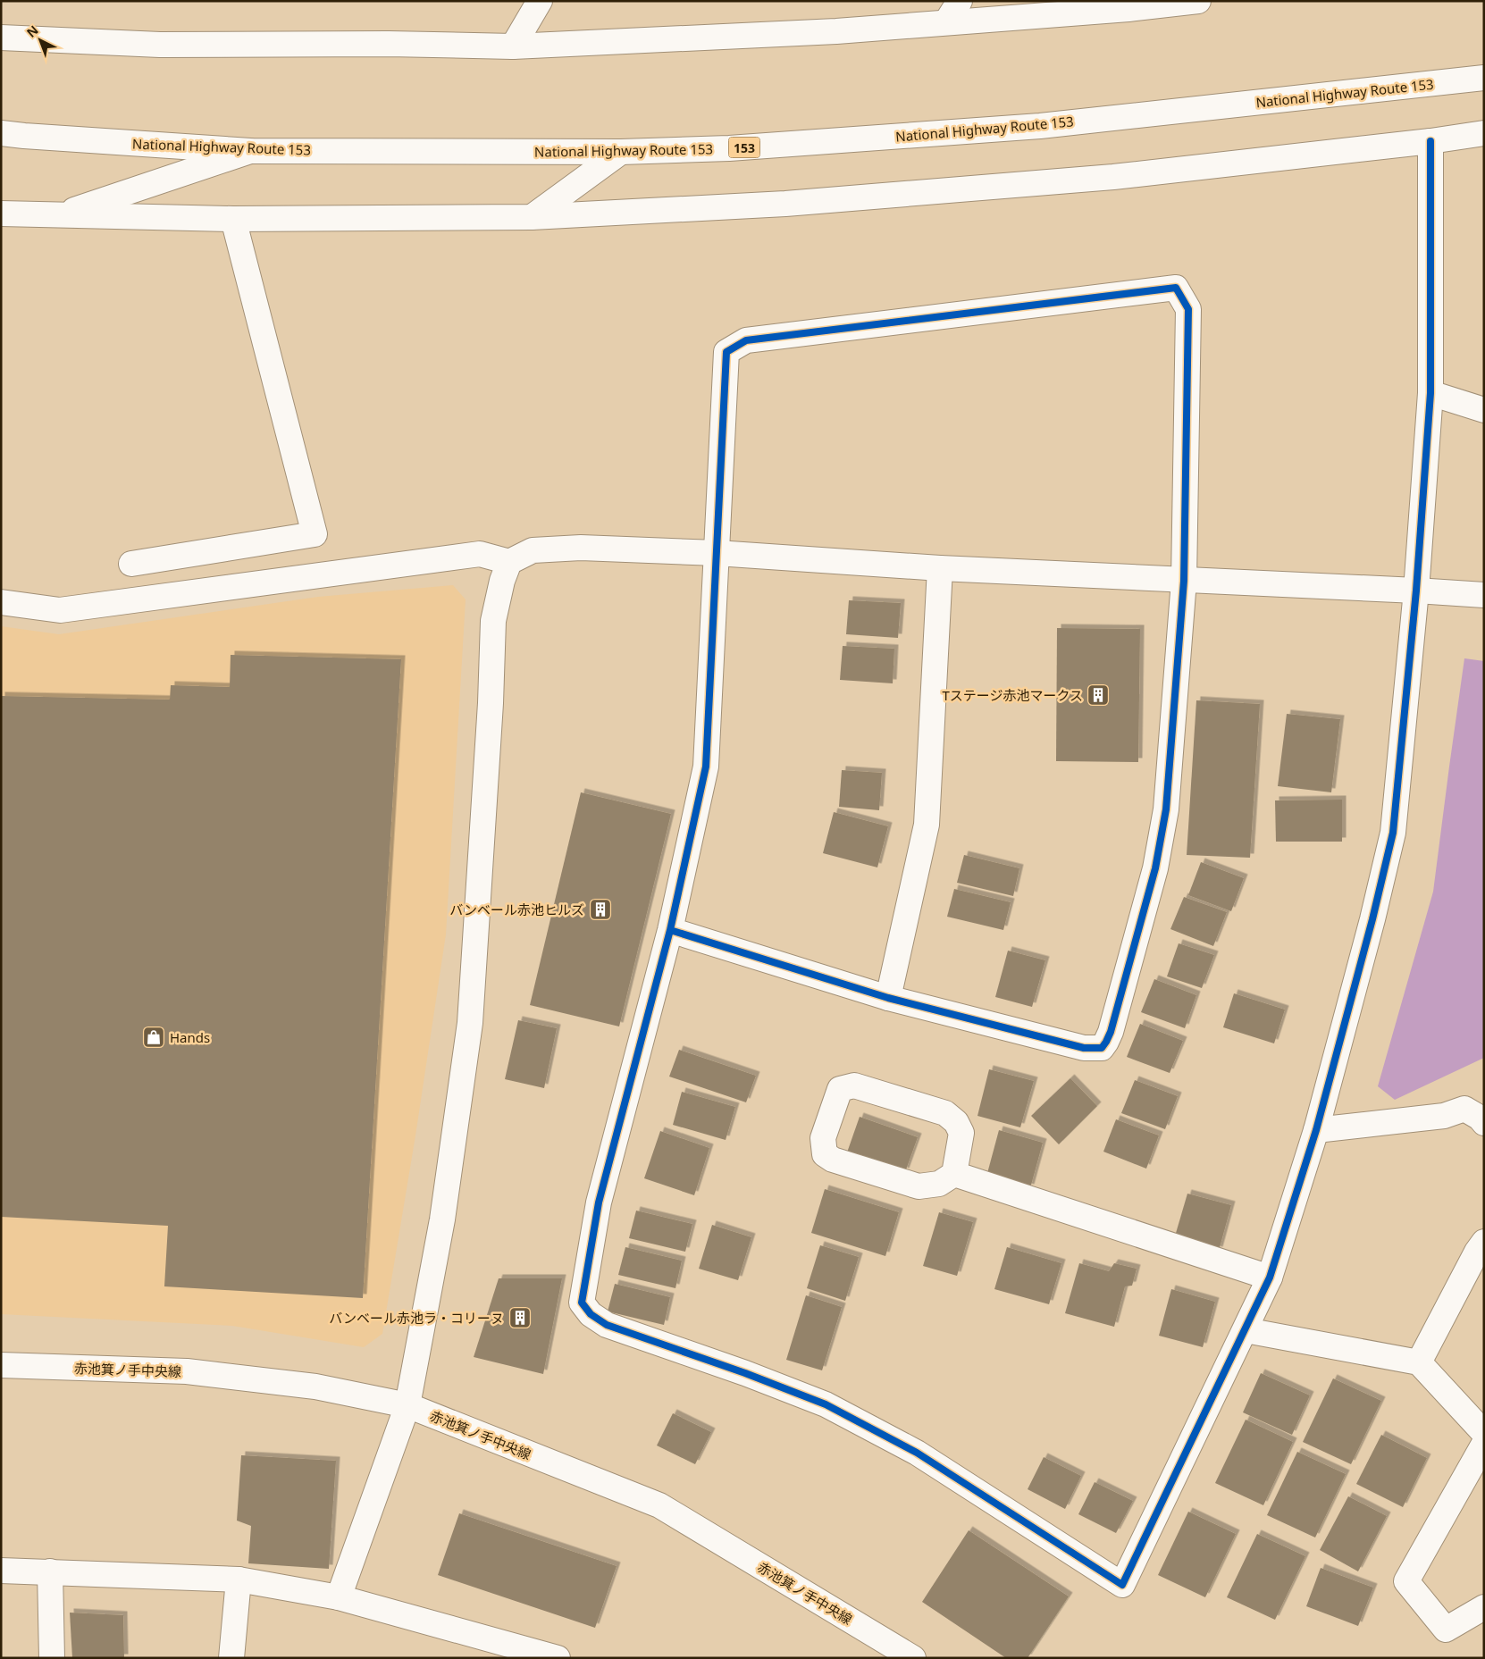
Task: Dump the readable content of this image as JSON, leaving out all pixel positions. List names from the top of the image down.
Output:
{
  "streets": {
    "main road": ["National Highway Route 153", "153", "赤池箕ノ手中央線"]
  },
  "places": {
    "building": ["Tステージ赤池マークス", "バンベール赤池ヒルズ", "バンベール赤池ラ・コリーヌ"],
    "shop": ["Hands"]
  },
  "north": "top left"
}
